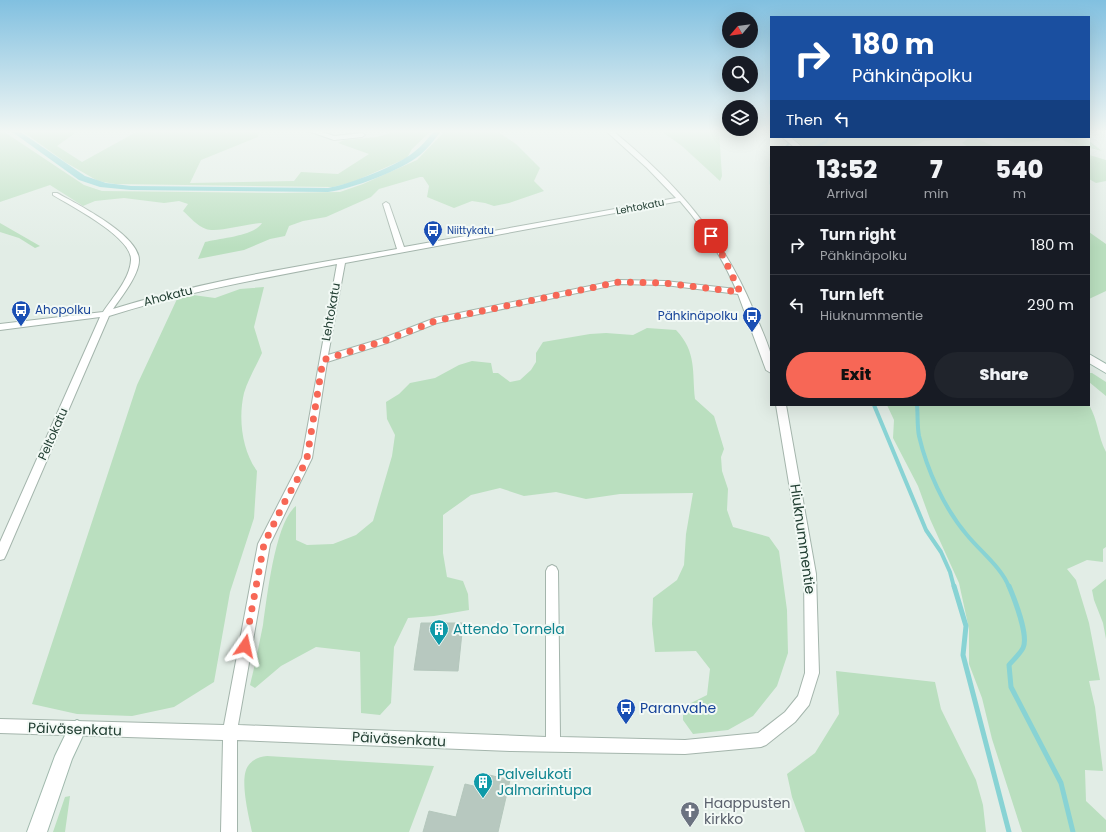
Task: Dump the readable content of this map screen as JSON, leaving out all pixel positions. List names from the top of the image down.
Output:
{
  "streets": {
    "street": [
      "Lehtokatu",
      "Ahokatu",
      "Peltokatu",
      "Hiuknummentie",
      "Päiväsenkatu"
    ]
  },
  "crossings": [
    ["Lehtokatu", "Ahokatu"],
    ["Lehtokatu", "Päiväsenkatu"],
    ["Ahokatu", "Peltokatu"],
    ["Hiuknummentie", "Päiväsenkatu"]
  ],
  "places": {
    "bus stop": [
      "Niittykatu",
      "Ahopolku",
      "Pähkinäpolku",
      "Paranvahe"
    ],
    "building": ["Attendo Tornela", "Palvelukoti Jalmarintupa"],
    "church": ["Haappusten kirkko"]
  },
  "north": "bottom left",
  "page": {
    "turn": ["180 m", "Pähkinäpolku"],
    "then": "Then",
    "eta": [
      "13:52",
      "Arrival",
      "7",
      "min",
      "540",
      "m"
    ],
    "list": [
      {
        "name": "Turn right",
        "note": "Pähkinäpolku",
        "value": "180 m"
      },
      {
        "name": "Turn left",
        "note": "Hiuknummentie",
        "value": "290 m"
      }
    ],
    "buttons": ["Exit", "Share"]
  }
}
